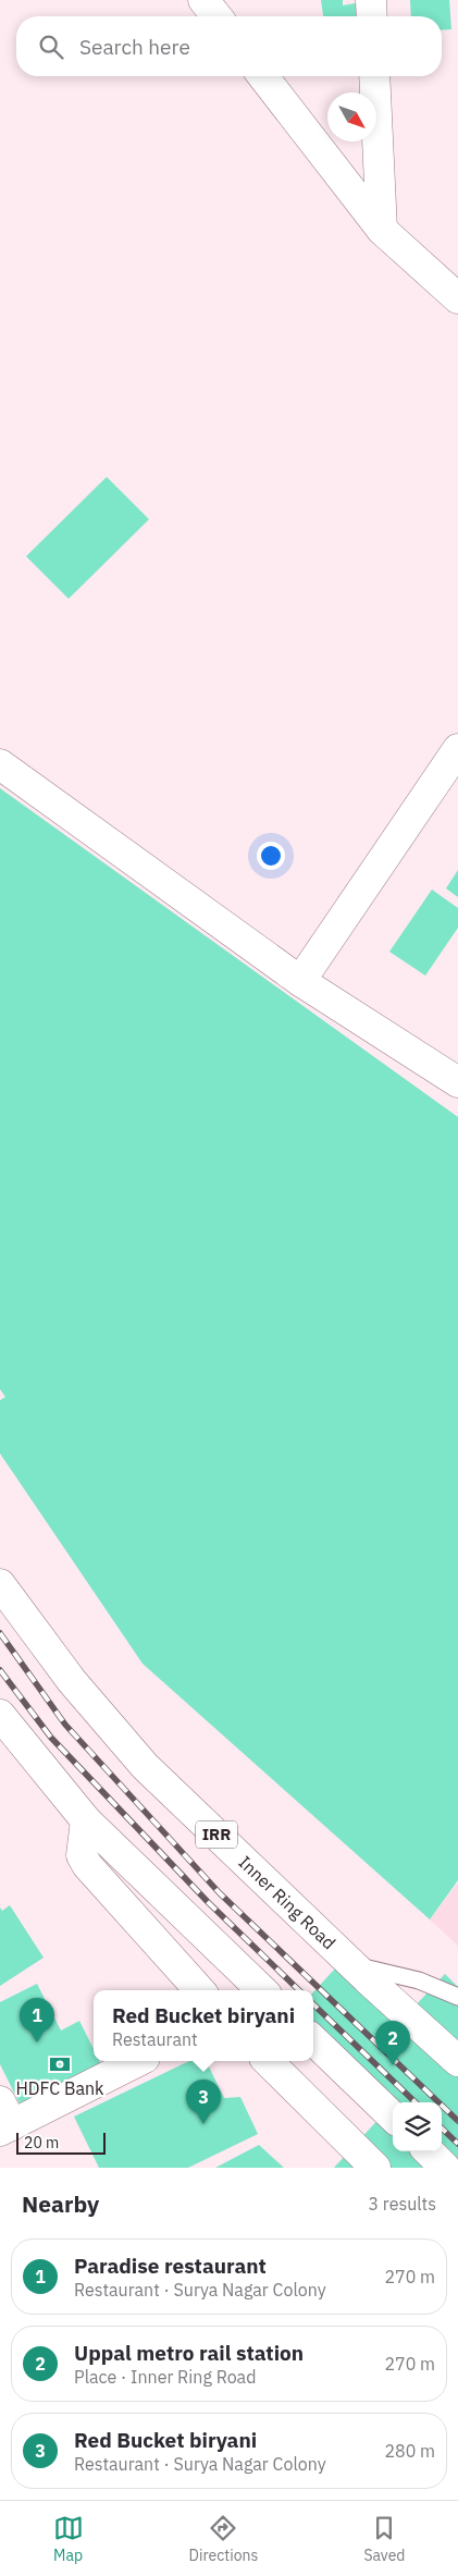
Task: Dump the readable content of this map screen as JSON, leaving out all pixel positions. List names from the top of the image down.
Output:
{
  "streets": {
    "main road": ["IRR", "Inner Ring Road"]
  },
  "places": {
    "bank": ["HDFC Bank"]
  },
  "scale_bar": "20 m",
  "north": "bottom right",
  "page": {
    "search": "Search here",
    "popup": ["Red Bucket biryani", "Restaurant"],
    "pins": ["1", "2", "3"],
    "scale": "20 m",
    "heading": ["Nearby", "3 results"],
    "list": [
      {
        "mark": "1",
        "name": "Paradise restaurant",
        "note": "Restaurant · Surya Nagar Colony",
        "value": "270 m"
      },
      {
        "mark": "2",
        "name": "Uppal metro rail station",
        "note": "Place · Inner Ring Road",
        "value": "270 m"
      },
      {
        "mark": "3",
        "name": "Red Bucket biryani",
        "note": "Restaurant · Surya Nagar Colony",
        "value": "280 m"
      }
    ],
    "nav": ["Map", "Directions", "Saved"]
  }
}
